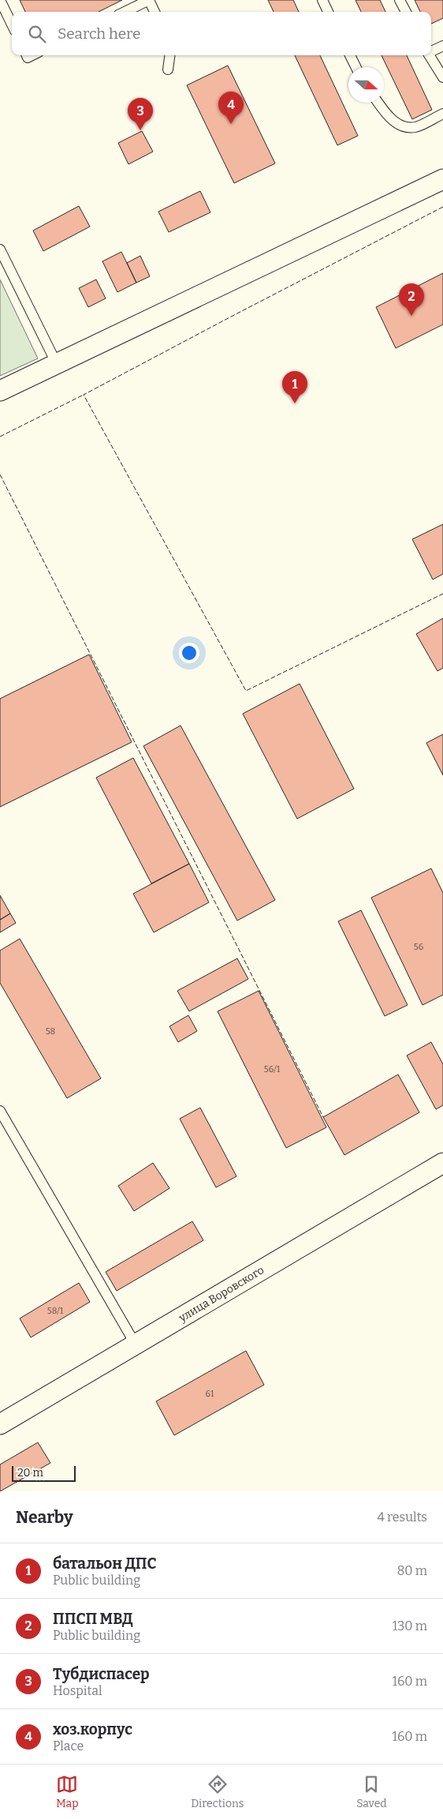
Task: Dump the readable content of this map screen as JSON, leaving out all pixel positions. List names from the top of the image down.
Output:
{
  "streets": {
    "street": ["улица Воровского"]
  },
  "house_numbers": [
    "56",
    "58",
    "56/1",
    "58/1",
    "61"
  ],
  "scale_bar": "20 m",
  "north": "right",
  "page": {
    "search": "Search here",
    "pins": [
      "4",
      "3",
      "2",
      "1"
    ],
    "scale": "20 m",
    "heading": ["Nearby", "4 results"],
    "list": [
      {
        "mark": "1",
        "name": "батальон ДПС",
        "note": "Public building",
        "value": "80 m"
      },
      {
        "mark": "2",
        "name": "ППСП МВД",
        "note": "Public building",
        "value": "130 m"
      },
      {
        "mark": "3",
        "name": "Тубдиспасер",
        "note": "Hospital",
        "value": "160 m"
      },
      {
        "mark": "4",
        "name": "хоз.корпус",
        "note": "Place",
        "value": "160 m"
      }
    ],
    "nav": ["Map", "Directions", "Saved"]
  }
}
